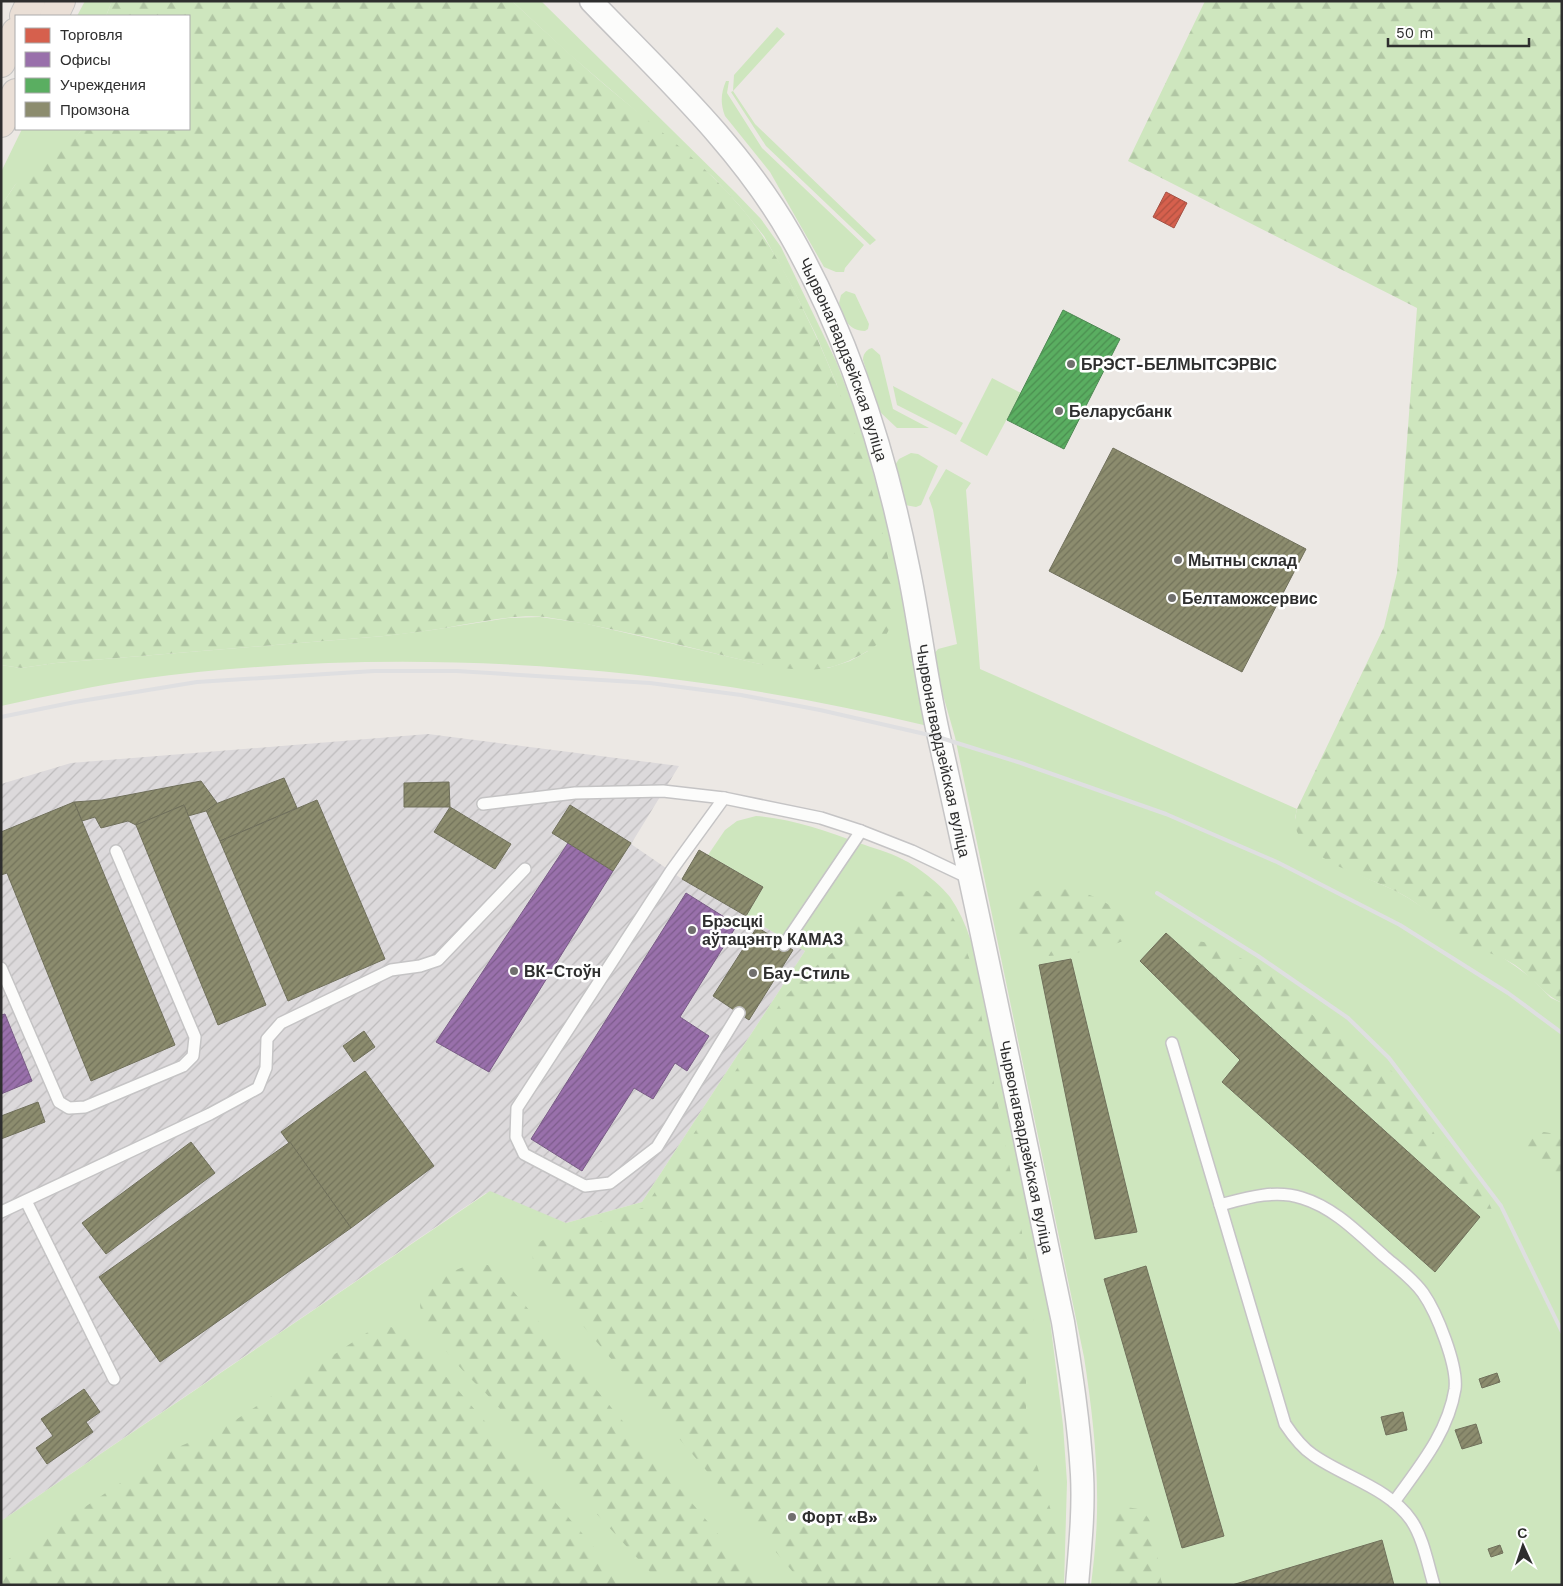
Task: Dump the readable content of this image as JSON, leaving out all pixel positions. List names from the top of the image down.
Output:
{
  "streets": {
    "street": ["Чырвонагвардзейская вуліца"]
  },
  "places": [
    "БРЭСТ-БЕЛМЫТСЭРВІС",
    "Беларусбанк",
    "Мытны склад",
    "Белтаможсервис",
    "Брэсцкі аўтацэнтр КАМАЗ",
    "ВК-Стоўн",
    "Бау-Стиль",
    "Форт «В»"
  ],
  "legend": [
    "Торговля",
    "Офисы",
    "Учреждения",
    "Промзона"
  ],
  "scale_bar": "50 m",
  "north": "top"
}
